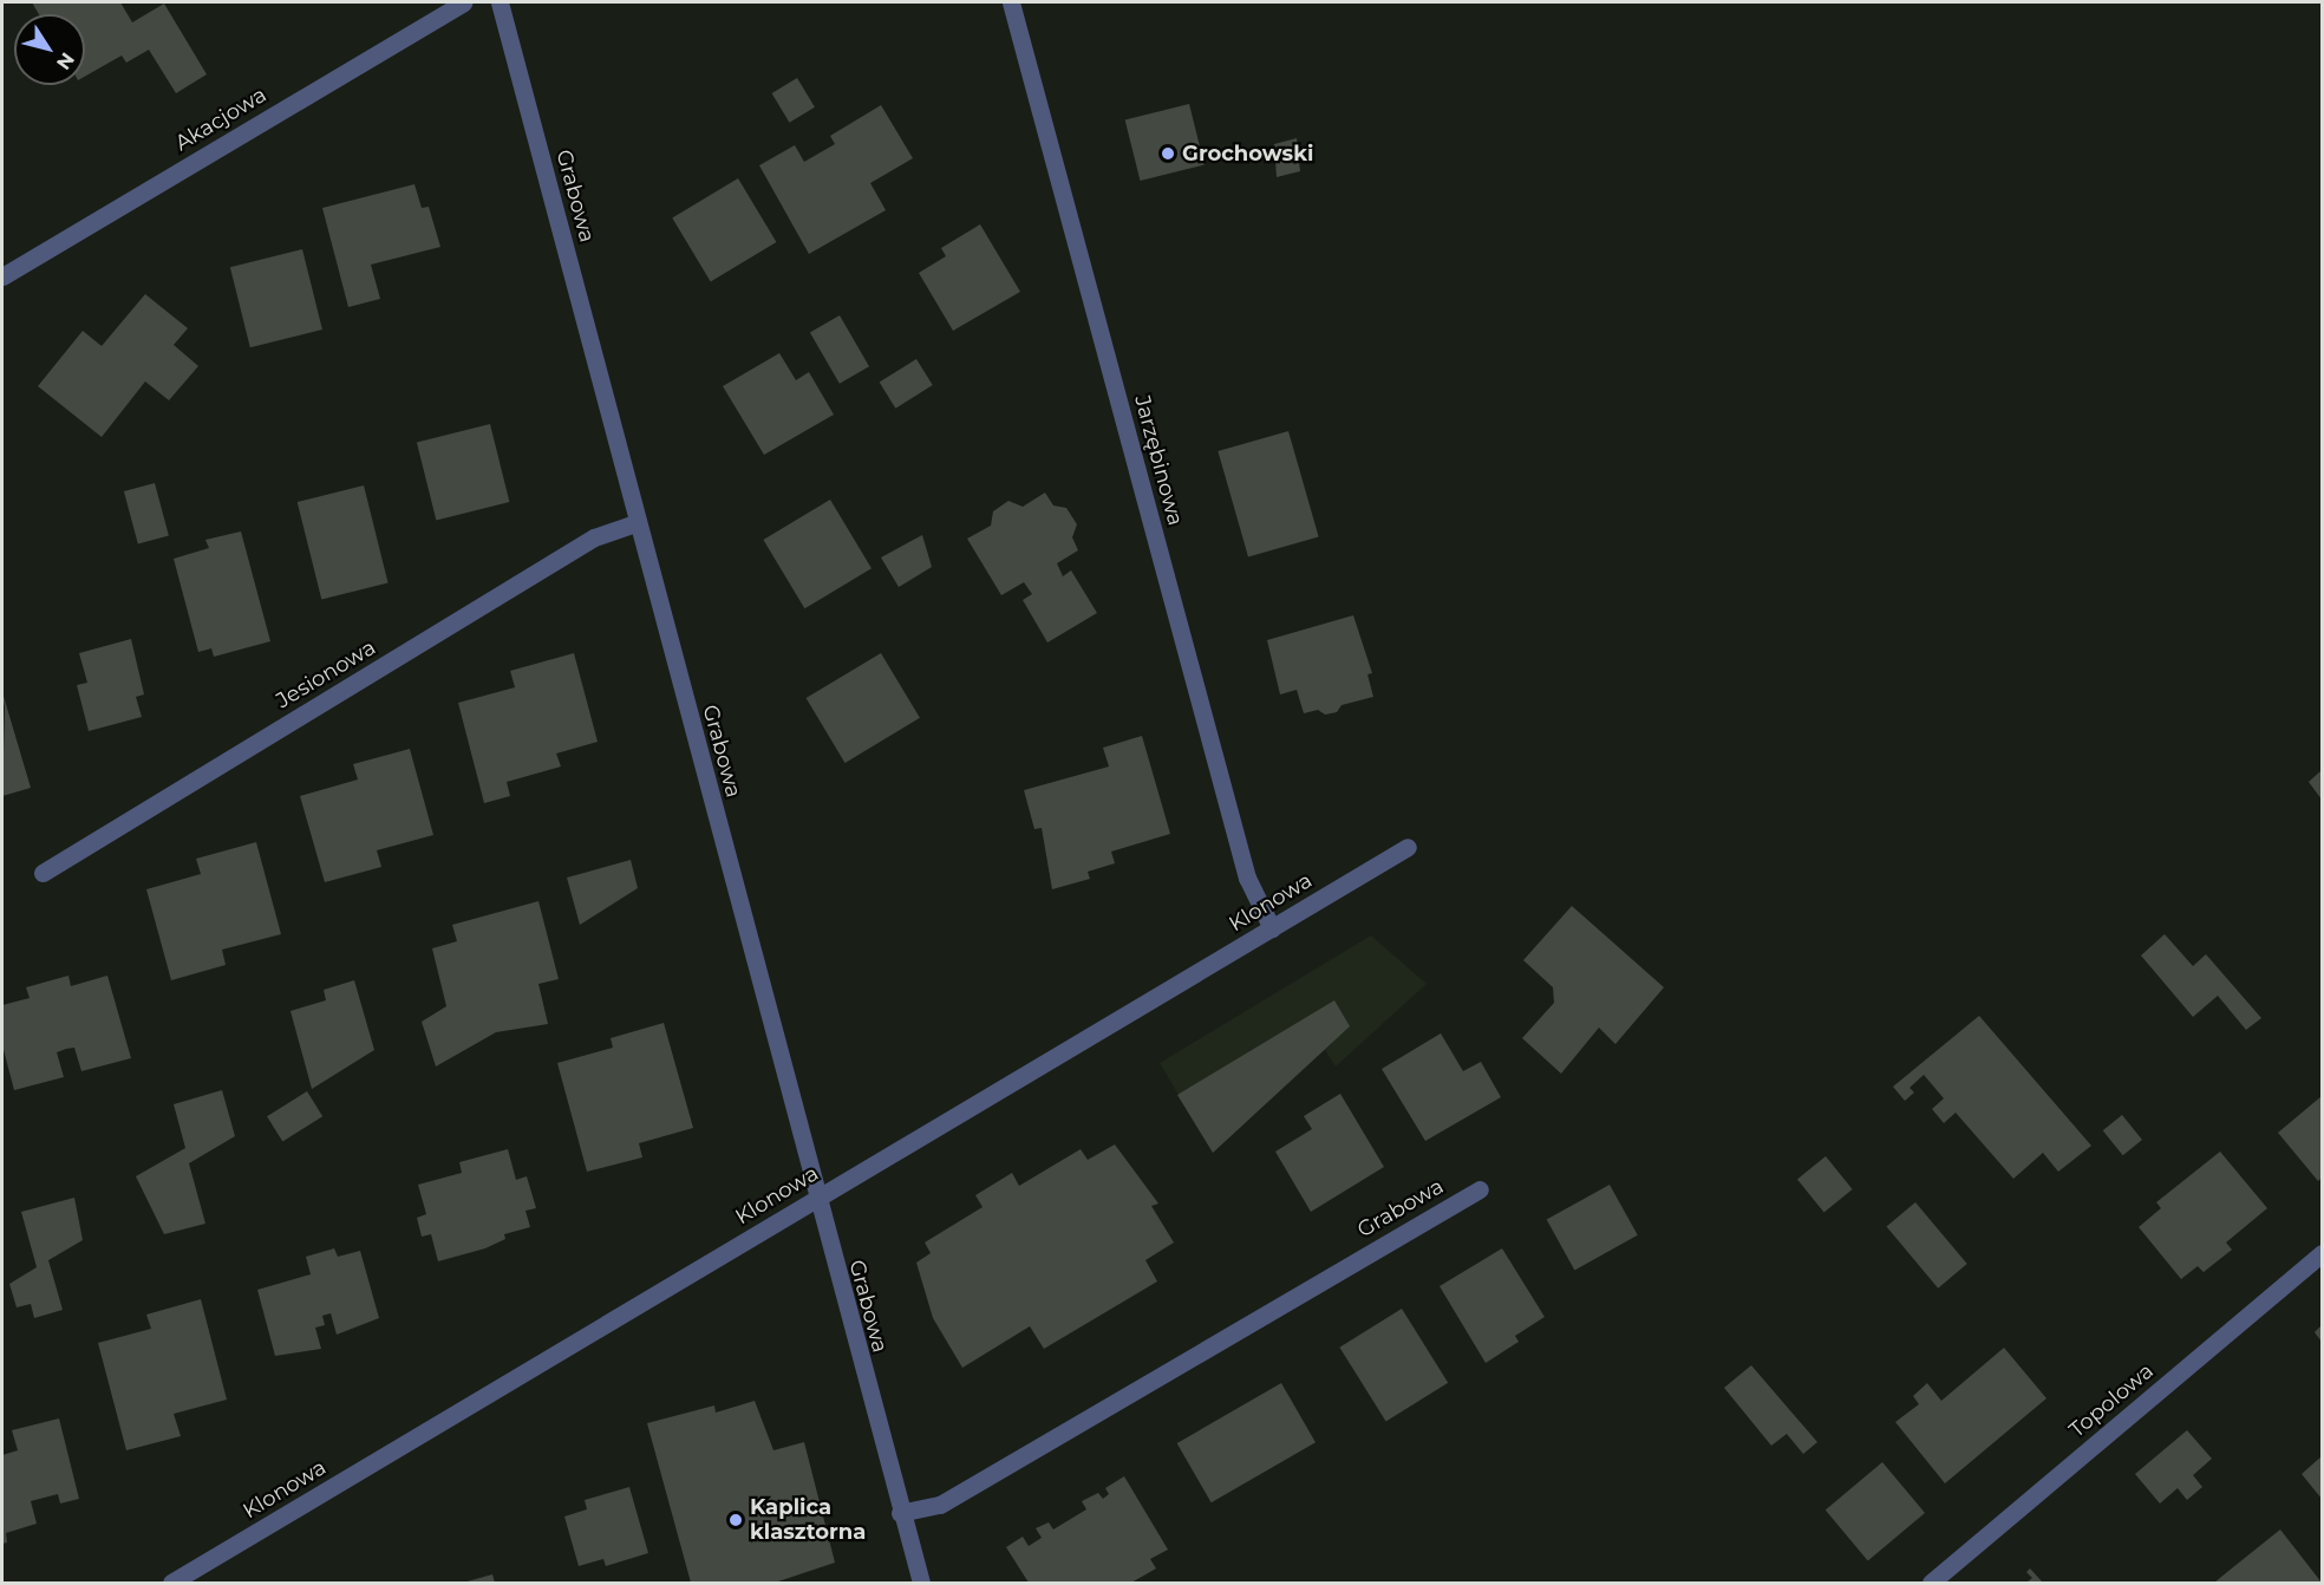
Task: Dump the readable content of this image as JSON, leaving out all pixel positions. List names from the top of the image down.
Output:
{
  "streets": {
    "street": [
      "Akacjowa",
      "Grabowa",
      "Jarzębinowa",
      "Jesionowa",
      "Klonowa",
      "Topolowa"
    ]
  },
  "crossings": [
    ["Grabowa", "Jesionowa"],
    ["Grabowa", "Klonowa"],
    ["Jarzębinowa", "Klonowa"]
  ],
  "places": ["Grochowski", "Kaplica klasztorna"],
  "north": "bottom right"
}
